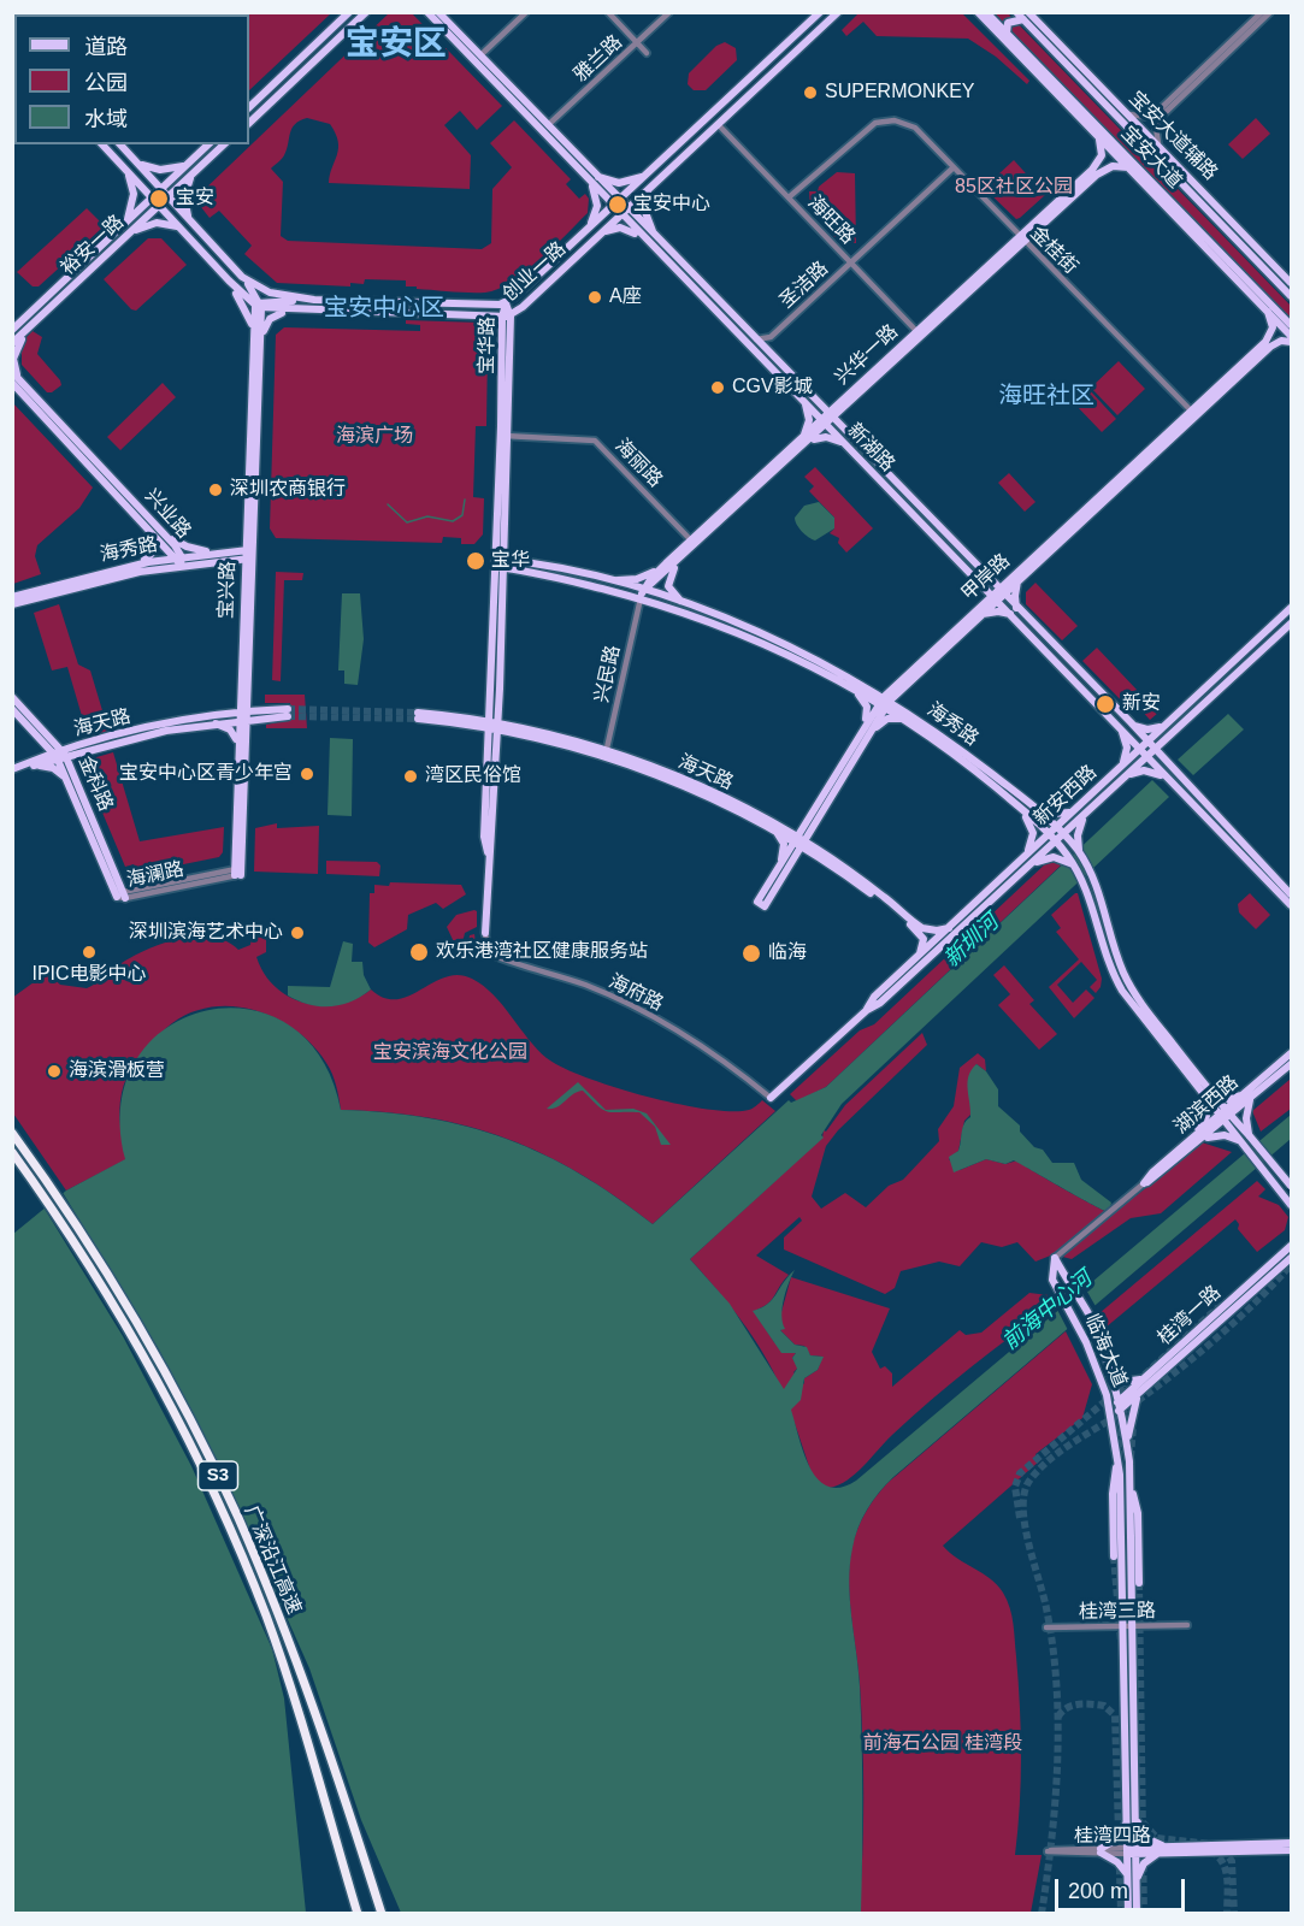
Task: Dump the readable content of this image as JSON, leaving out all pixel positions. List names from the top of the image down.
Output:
{
  "streets": {
    "highway": ["S3", "广深沿江高速"],
    "main road": [
      "宝安大道辅路",
      "宝安大道",
      "裕安一路",
      "创业一路",
      "宝华路",
      "兴华一路",
      "新湖路",
      "兴业路",
      "海秀路",
      "甲岸路",
      "宝兴路",
      "海天路",
      "金科路",
      "新安西路",
      "湖滨西路",
      "桂湾一路",
      "临海大道",
      "桂湾四路"
    ],
    "street": [
      "雅兰路",
      "海旺路",
      "金桂街",
      "圣洁路",
      "海丽路",
      "兴民路",
      "海澜路",
      "海府路",
      "桂湾三路"
    ]
  },
  "crossings": [
    ["雅兰路", "新湖路"],
    ["宝安大道辅路", "宝安大道"],
    ["宝安大道", "兴华一路"],
    ["海旺路", "金桂街"],
    ["海旺路", "创业一路"],
    ["海旺路", "圣洁路"],
    ["海旺路", "兴华一路"],
    ["裕安一路", "创业一路"],
    ["金桂街", "圣洁路"],
    ["金桂街", "兴华一路"],
    ["金桂街", "甲岸路"],
    ["创业一路", "宝华路"],
    ["创业一路", "新湖路"],
    ["创业一路", "宝兴路"],
    ["宝华路", "海丽路"],
    ["宝华路", "海秀路"],
    ["宝华路", "海天路"],
    ["宝华路", "海府路"],
    ["兴华一路", "新湖路"],
    ["兴华一路", "海丽路"],
    ["兴华一路", "海秀路"],
    ["兴华一路", "兴民路"],
    ["新湖路", "甲岸路"],
    ["新湖路", "新安西路"],
    ["兴业路", "海秀路"],
    ["海秀路", "甲岸路"],
    ["海秀路", "宝兴路"],
    ["海秀路", "兴民路"],
    ["海秀路", "海天路"],
    ["海秀路", "新安西路"],
    ["海秀路", "湖滨西路"],
    ["甲岸路", "海天路"],
    ["甲岸路", "新安西路"],
    ["宝兴路", "海天路"],
    ["宝兴路", "海澜路"],
    ["兴民路", "海天路"],
    ["海天路", "金科路"],
    ["海天路", "新安西路"],
    ["金科路", "海澜路"],
    ["新安西路", "海府路"],
    ["湖滨西路", "临海大道"],
    ["桂湾一路", "临海大道"],
    ["临海大道", "桂湾三路"],
    ["临海大道", "桂湾四路"]
  ],
  "districts": ["宝安区", "宝安中心区", "海旺社区"],
  "water": ["新圳河", "前海中心河"],
  "parks": [
    "85区社区公园",
    "海滨广场",
    "宝安滨海文化公园",
    "前海石公园 桂湾段"
  ],
  "places": [
    "SUPERMONKEY",
    "宝安",
    "宝安中心",
    "A座",
    "CGV影城",
    "深圳农商银行",
    "宝华",
    "新安",
    "宝安中心区青少年宫",
    "湾区民俗馆",
    "深圳滨海艺术中心",
    "IPIC电影中心",
    "欢乐港湾社区健康服务站",
    "临海",
    "海滨滑板营"
  ],
  "legend": ["道路", "公园", "水域"],
  "scale_bar": "200 m"
}
